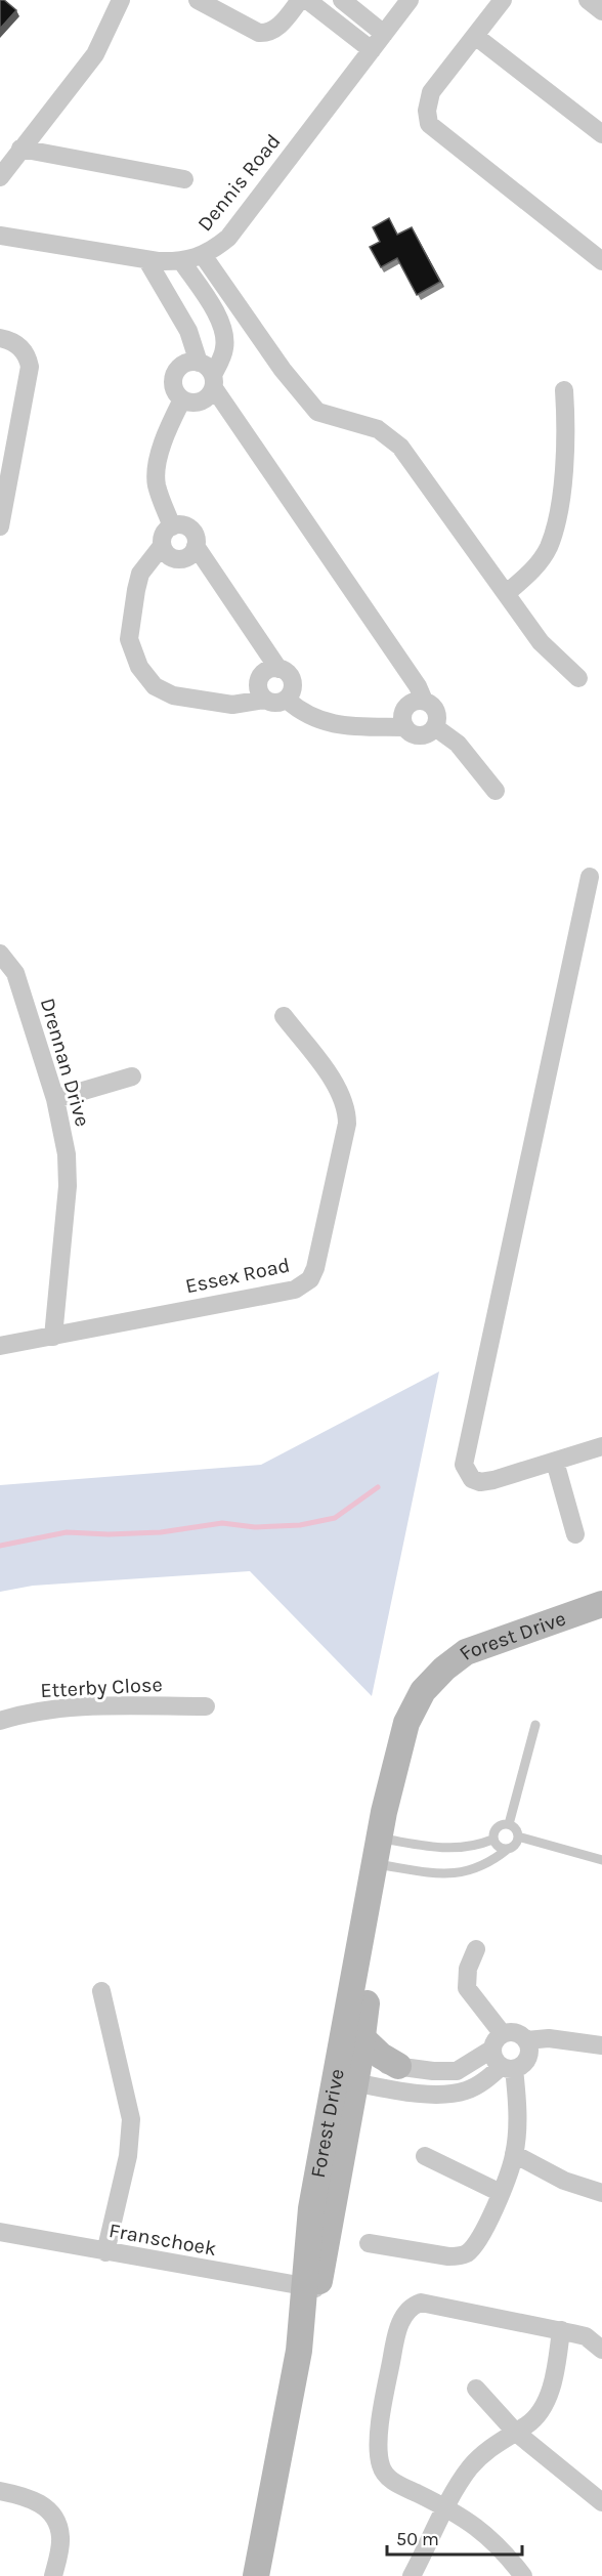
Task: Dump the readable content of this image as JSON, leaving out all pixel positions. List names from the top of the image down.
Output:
{
  "streets": {
    "street": [
      "Dennis Road",
      "Drennan Drive",
      "Essex Road",
      "Forest Drive",
      "Etterby Close",
      "Franschoek"
    ]
  },
  "crossings": [
    ["Drennan Drive", "Essex Road"],
    ["Forest Drive", "Franschoek"]
  ],
  "scale_bar": "50 m"
}
